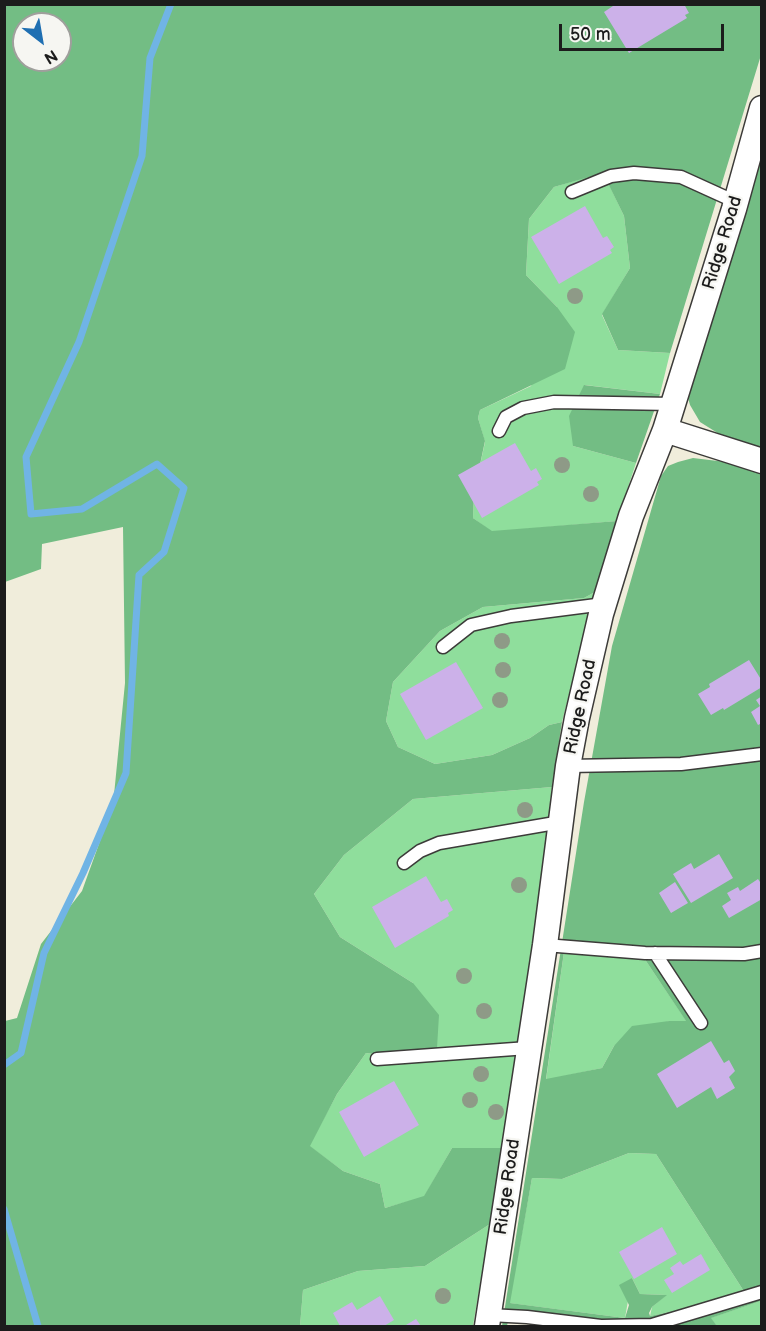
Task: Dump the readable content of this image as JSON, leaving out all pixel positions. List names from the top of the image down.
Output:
{
  "streets": {
    "street": ["Ridge Road"]
  },
  "scale_bar": "50 m",
  "north": "bottom right"
}
